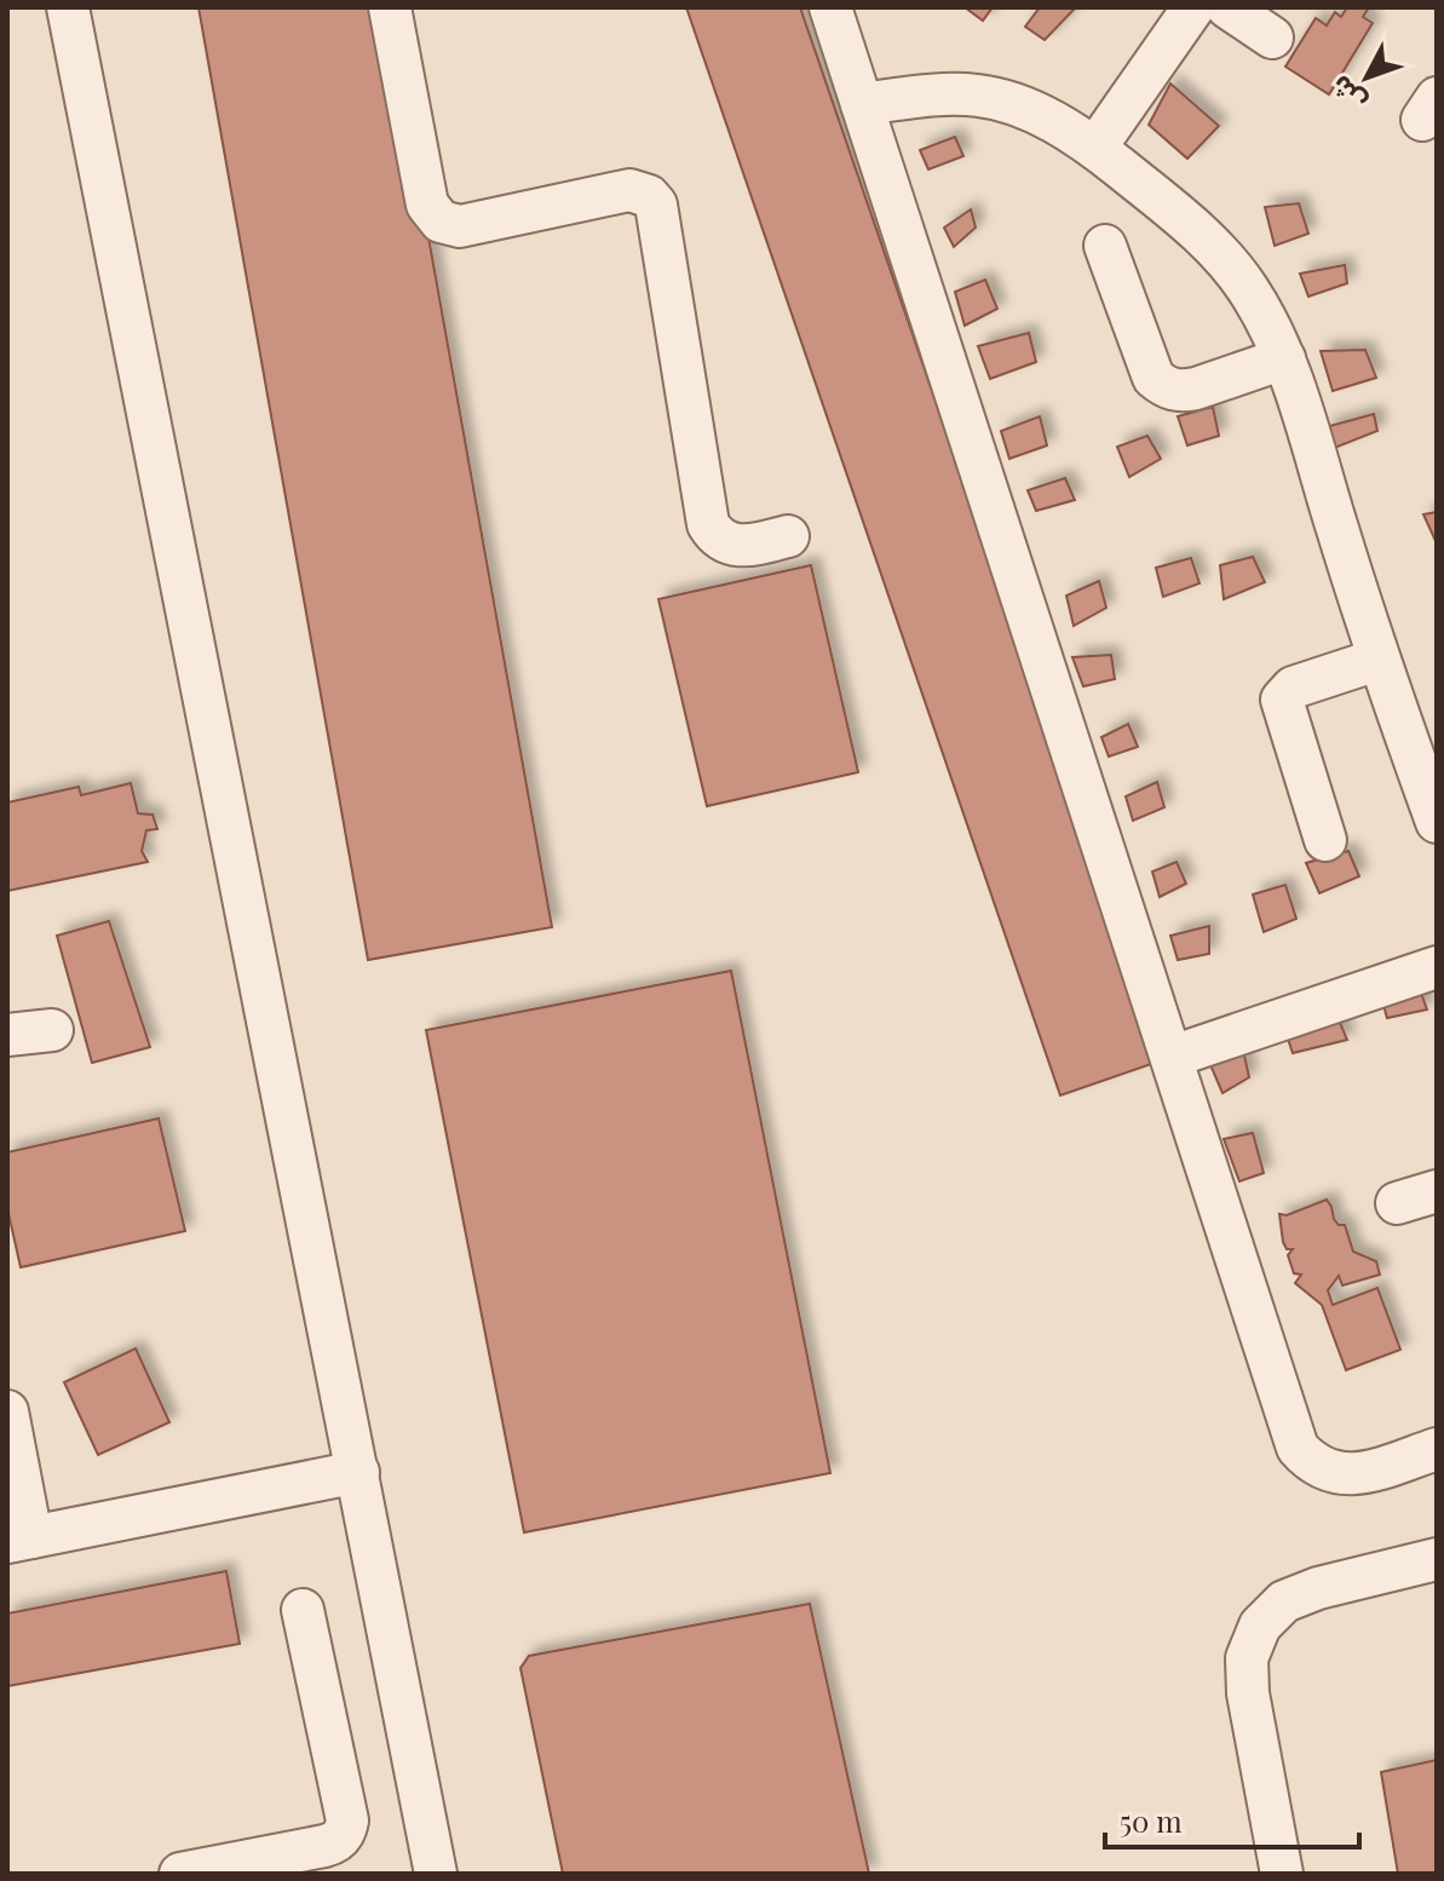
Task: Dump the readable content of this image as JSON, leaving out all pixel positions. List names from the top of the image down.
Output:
{
  "scale_bar": "50 m",
  "north": "bottom left"
}
